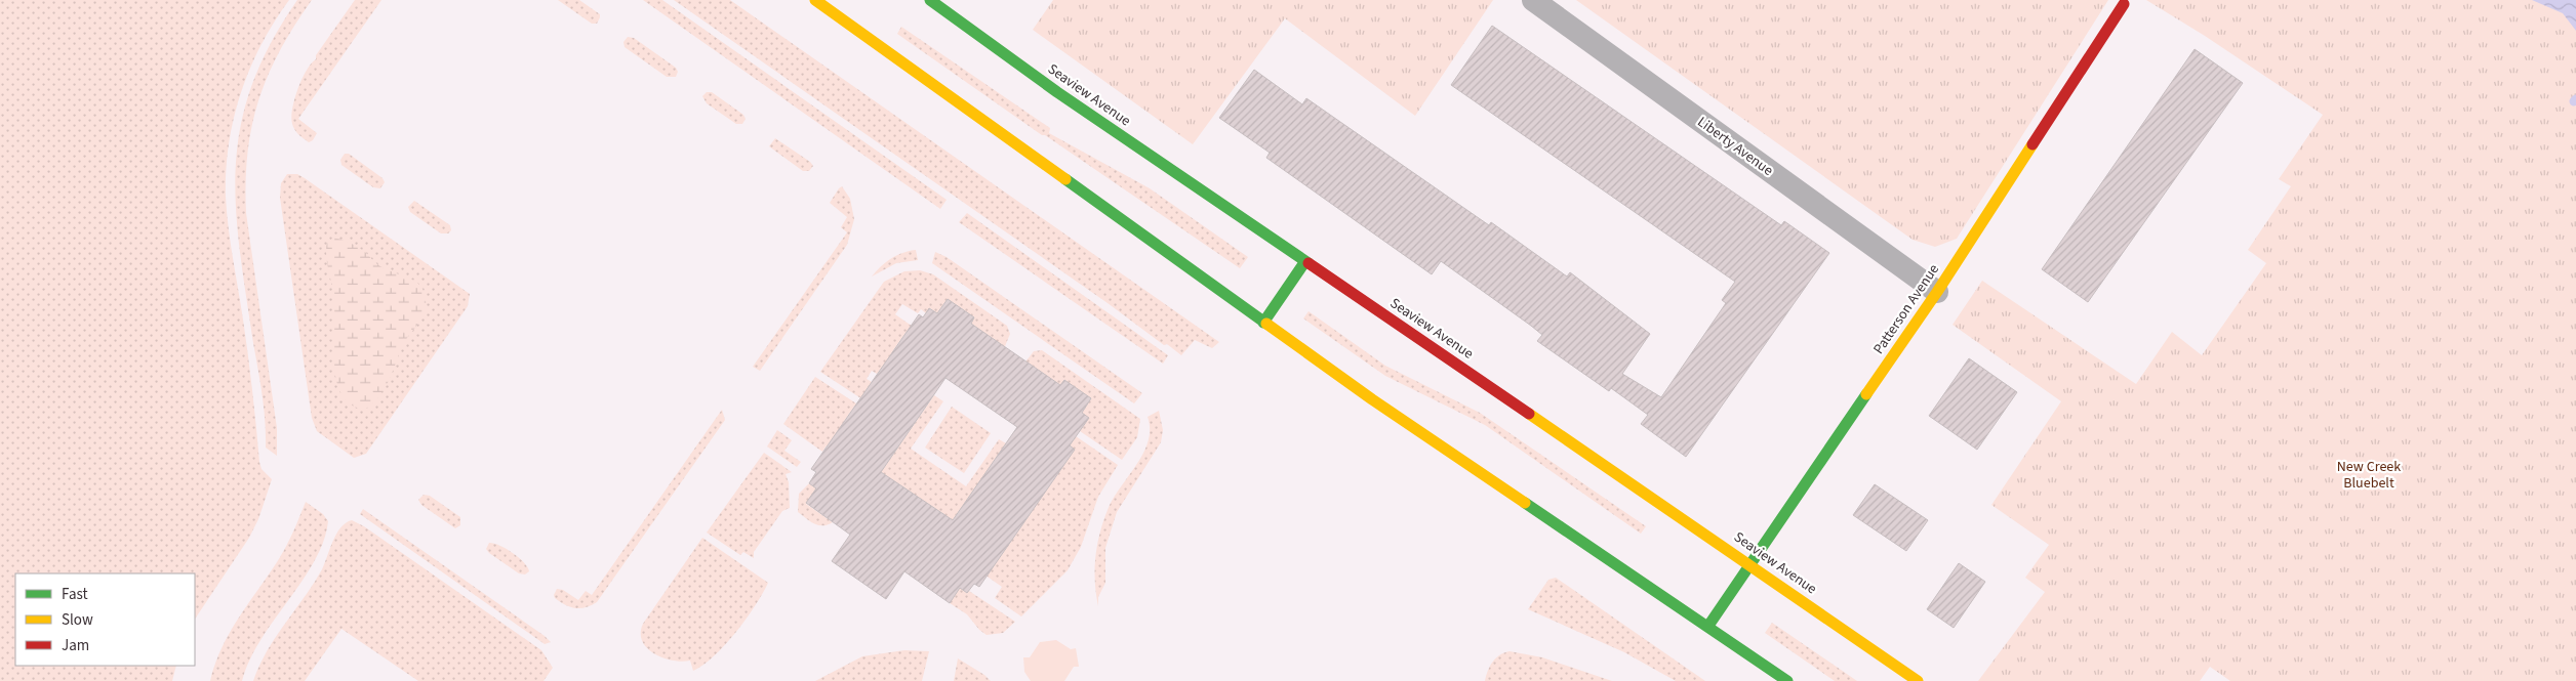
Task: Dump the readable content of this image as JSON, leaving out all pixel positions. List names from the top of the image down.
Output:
{
  "streets": {
    "street": ["Seaview Avenue", "Liberty Avenue", "Patterson Avenue"]
  },
  "crossings": [
    ["Seaview Avenue", "Patterson Avenue"],
    ["Liberty Avenue", "Patterson Avenue"]
  ],
  "parks": ["New Creek Bluebelt"],
  "legend": ["Fast", "Slow", "Jam"]
}
